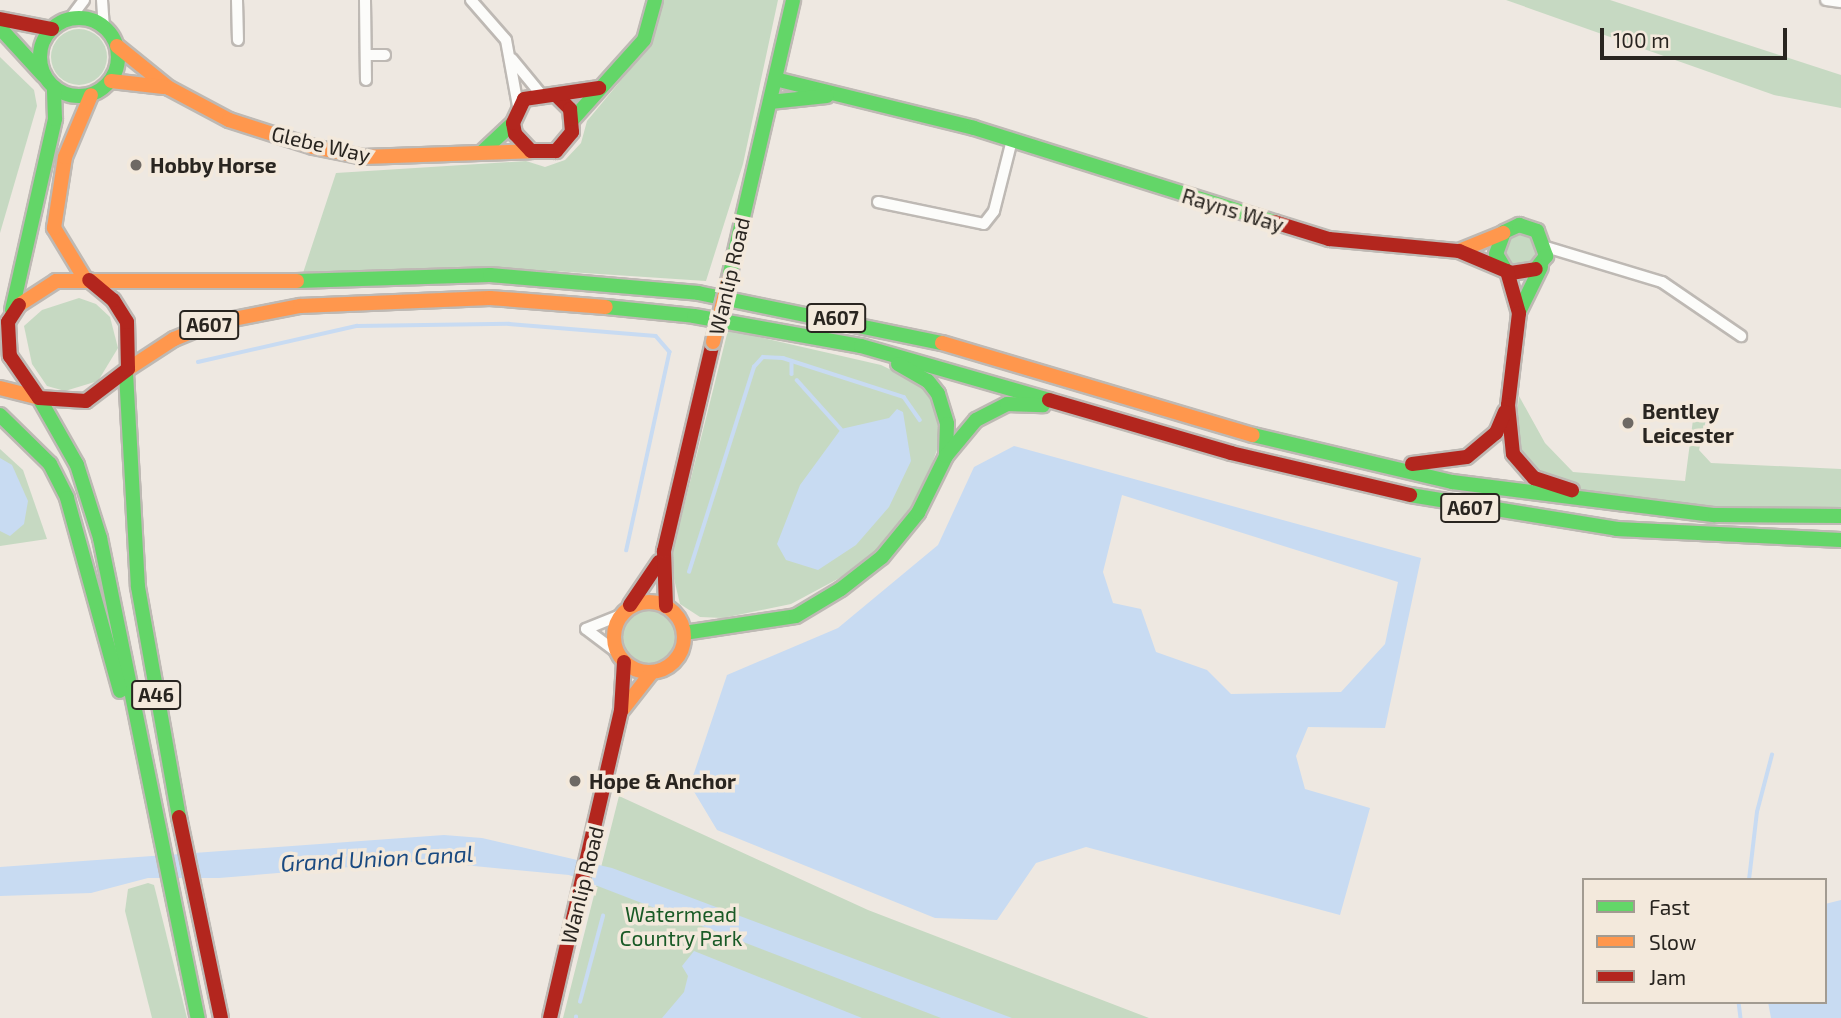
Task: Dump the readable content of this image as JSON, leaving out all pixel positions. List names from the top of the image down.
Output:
{
  "streets": {
    "main road": [
      "Glebe Way",
      "Rayns Way",
      "Wanlip Road",
      "A607",
      "A46"
    ]
  },
  "crossings": [
    ["Rayns Way", "Wanlip Road"],
    ["A607", "A46"]
  ],
  "water": ["Grand Union Canal"],
  "parks": ["Watermead Country Park"],
  "places": ["Hobby Horse", "Bentley Leicester", "Hope & Anchor"],
  "legend": ["Fast", "Slow", "Jam"],
  "scale_bar": "100 m"
}
